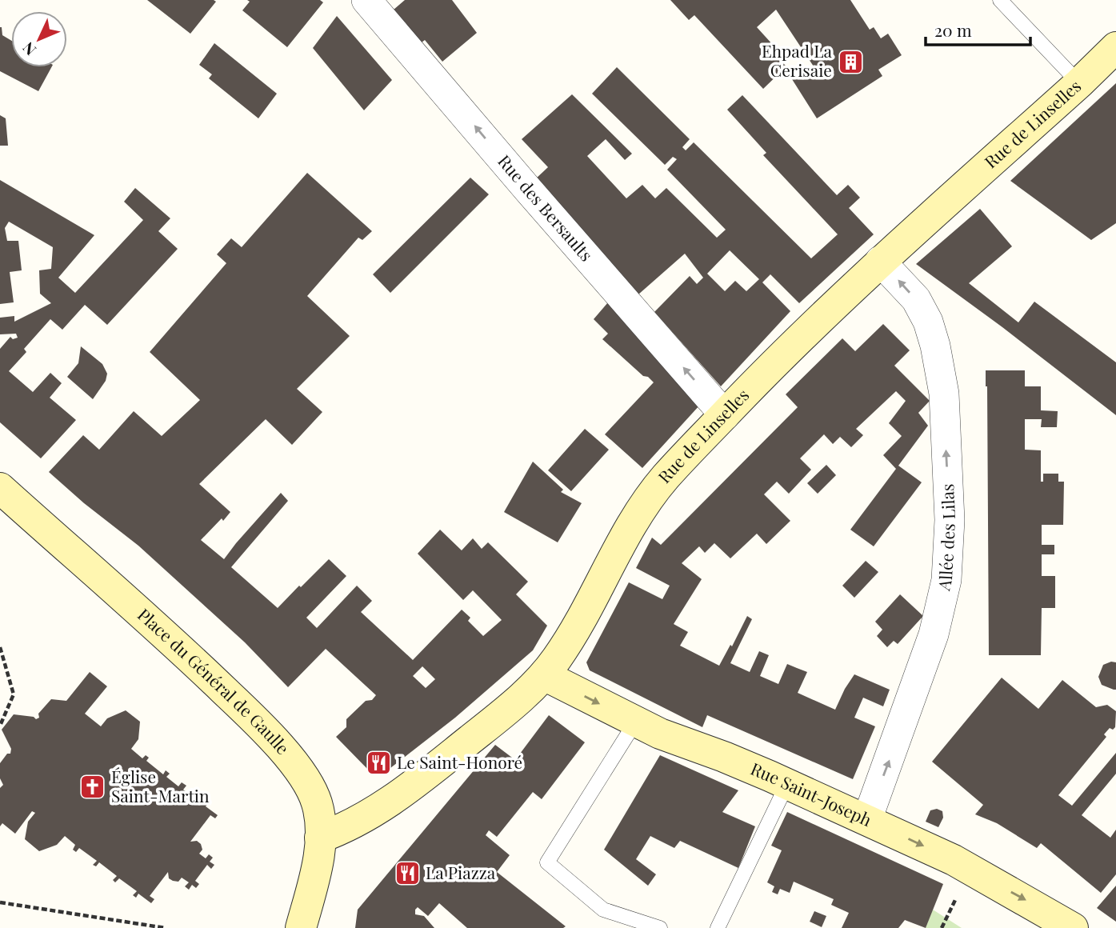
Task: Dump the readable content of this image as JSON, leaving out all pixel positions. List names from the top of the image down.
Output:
{
  "streets": {
    "street": [
      "Rue de Linselles",
      "Rue des Bersaults",
      "Allée des Lilas",
      "Place du Général de Gaulle",
      "Rue Saint-Joseph"
    ]
  },
  "crossings": [
    ["Rue de Linselles", "Rue des Bersaults"],
    ["Rue de Linselles", "Allée des Lilas"],
    ["Rue de Linselles", "Place du Général de Gaulle"],
    ["Rue de Linselles", "Rue Saint-Joseph"],
    ["Allée des Lilas", "Rue Saint-Joseph"]
  ],
  "one_way": ["Rue des Bersaults", "Allée des Lilas", "Rue Saint-Joseph"],
  "places": {
    "building": ["Ehpad La Cerisaie"],
    "restaurant": ["Le Saint-Honoré", "La Piazza"],
    "church": ["Église Saint-Martin"]
  },
  "scale_bar": "20 m",
  "north": "bottom left"
}
